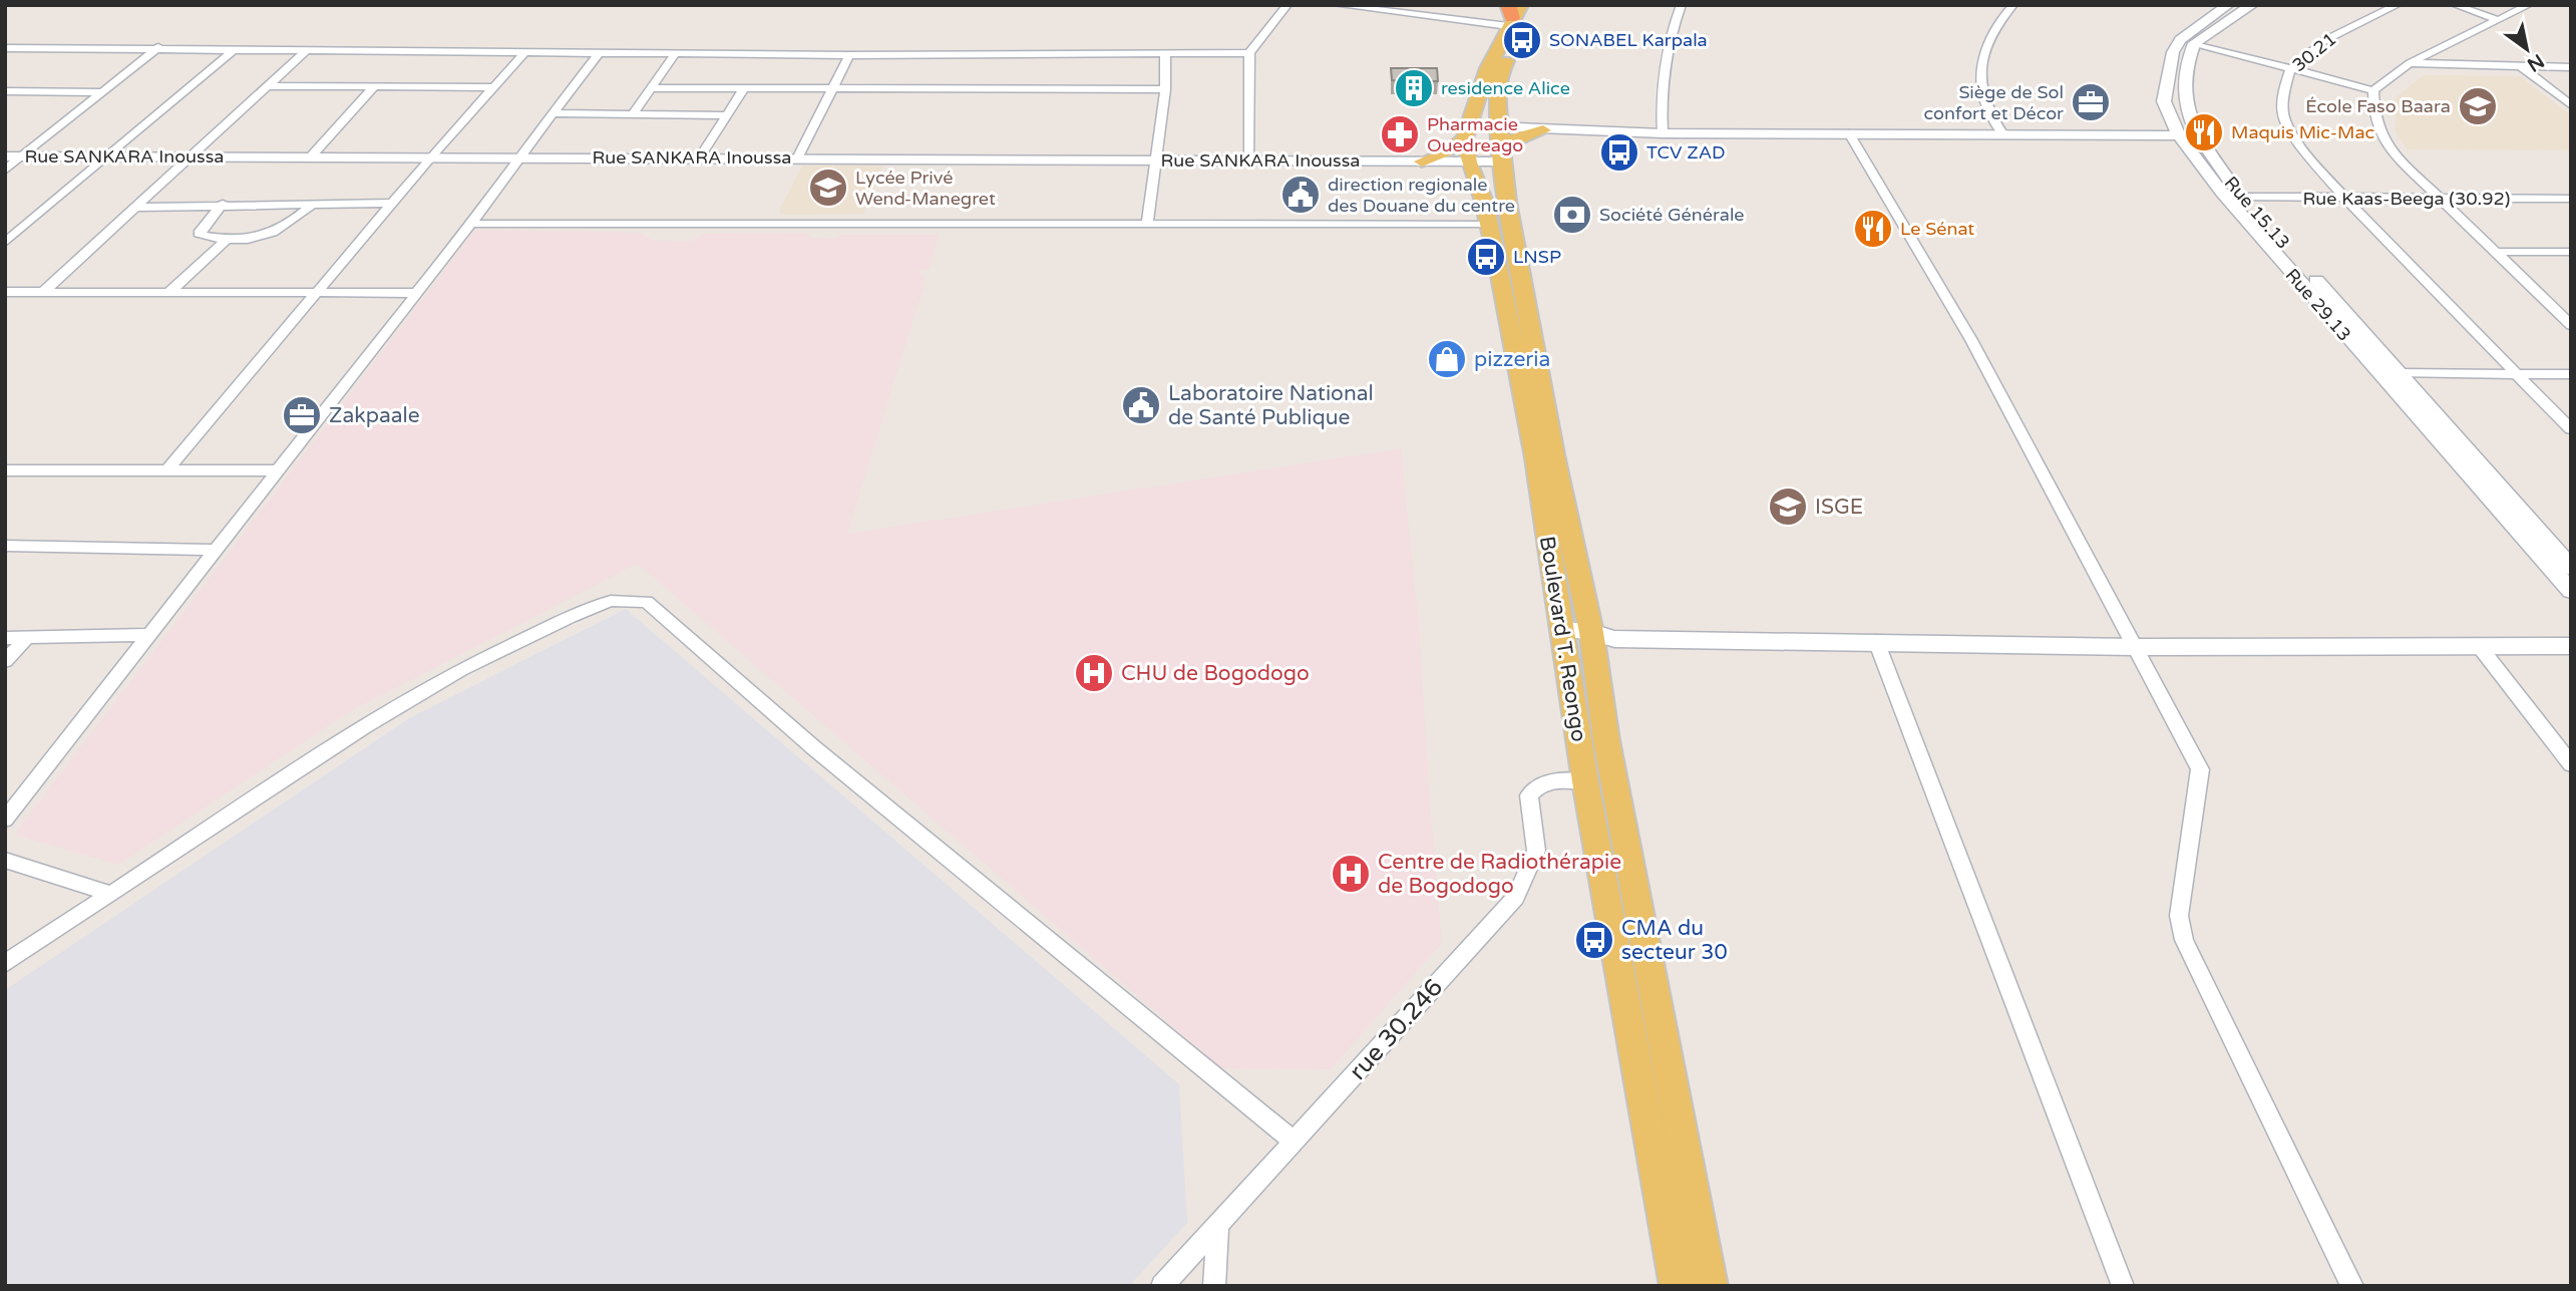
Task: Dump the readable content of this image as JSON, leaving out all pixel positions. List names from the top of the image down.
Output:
{
  "streets": {
    "main road": [
      "Rue SANKARA Inoussa",
      "Rue 15.13",
      "Rue 29.13",
      "Boulevard T. Reongo"
    ],
    "street": ["30.21", "Rue Kaas-Beega (30.92)", "rue 30.246"]
  },
  "crossings": [
    ["30.21", "Rue Kaas-Beega (30.92)"],
    ["Rue SANKARA Inoussa", "Boulevard T. Reongo"],
    ["Rue Kaas-Beega (30.92)", "Rue 15.13"],
    ["Boulevard T. Reongo", "rue 30.246"]
  ],
  "places": {
    "bus stop": [
      "SONABEL Karpala",
      "TCV ZAD",
      "LNSP",
      "CMA du secteur 30"
    ],
    "building": ["residence Alice"],
    "office": ["Siège de Sol confort et Décor", "Zakpaale"],
    "school or university": ["École Faso Baara", "Lycée Privé Wend-Manegret", "ISGE"],
    "restaurant": ["Maquis Mic-Mac", "Le Sénat"],
    "pharmacy": ["Pharmacie Ouedreago"],
    "public building": ["direction regionale des Douane du centre", "Laboratoire National de Santé Publique"],
    "bank": ["Société Générale"],
    "shop": ["pizzeria"],
    "hospital": ["CHU de Bogodogo", "Centre de Radiothérapie de Bogodogo"]
  },
  "north": "bottom right"
}
